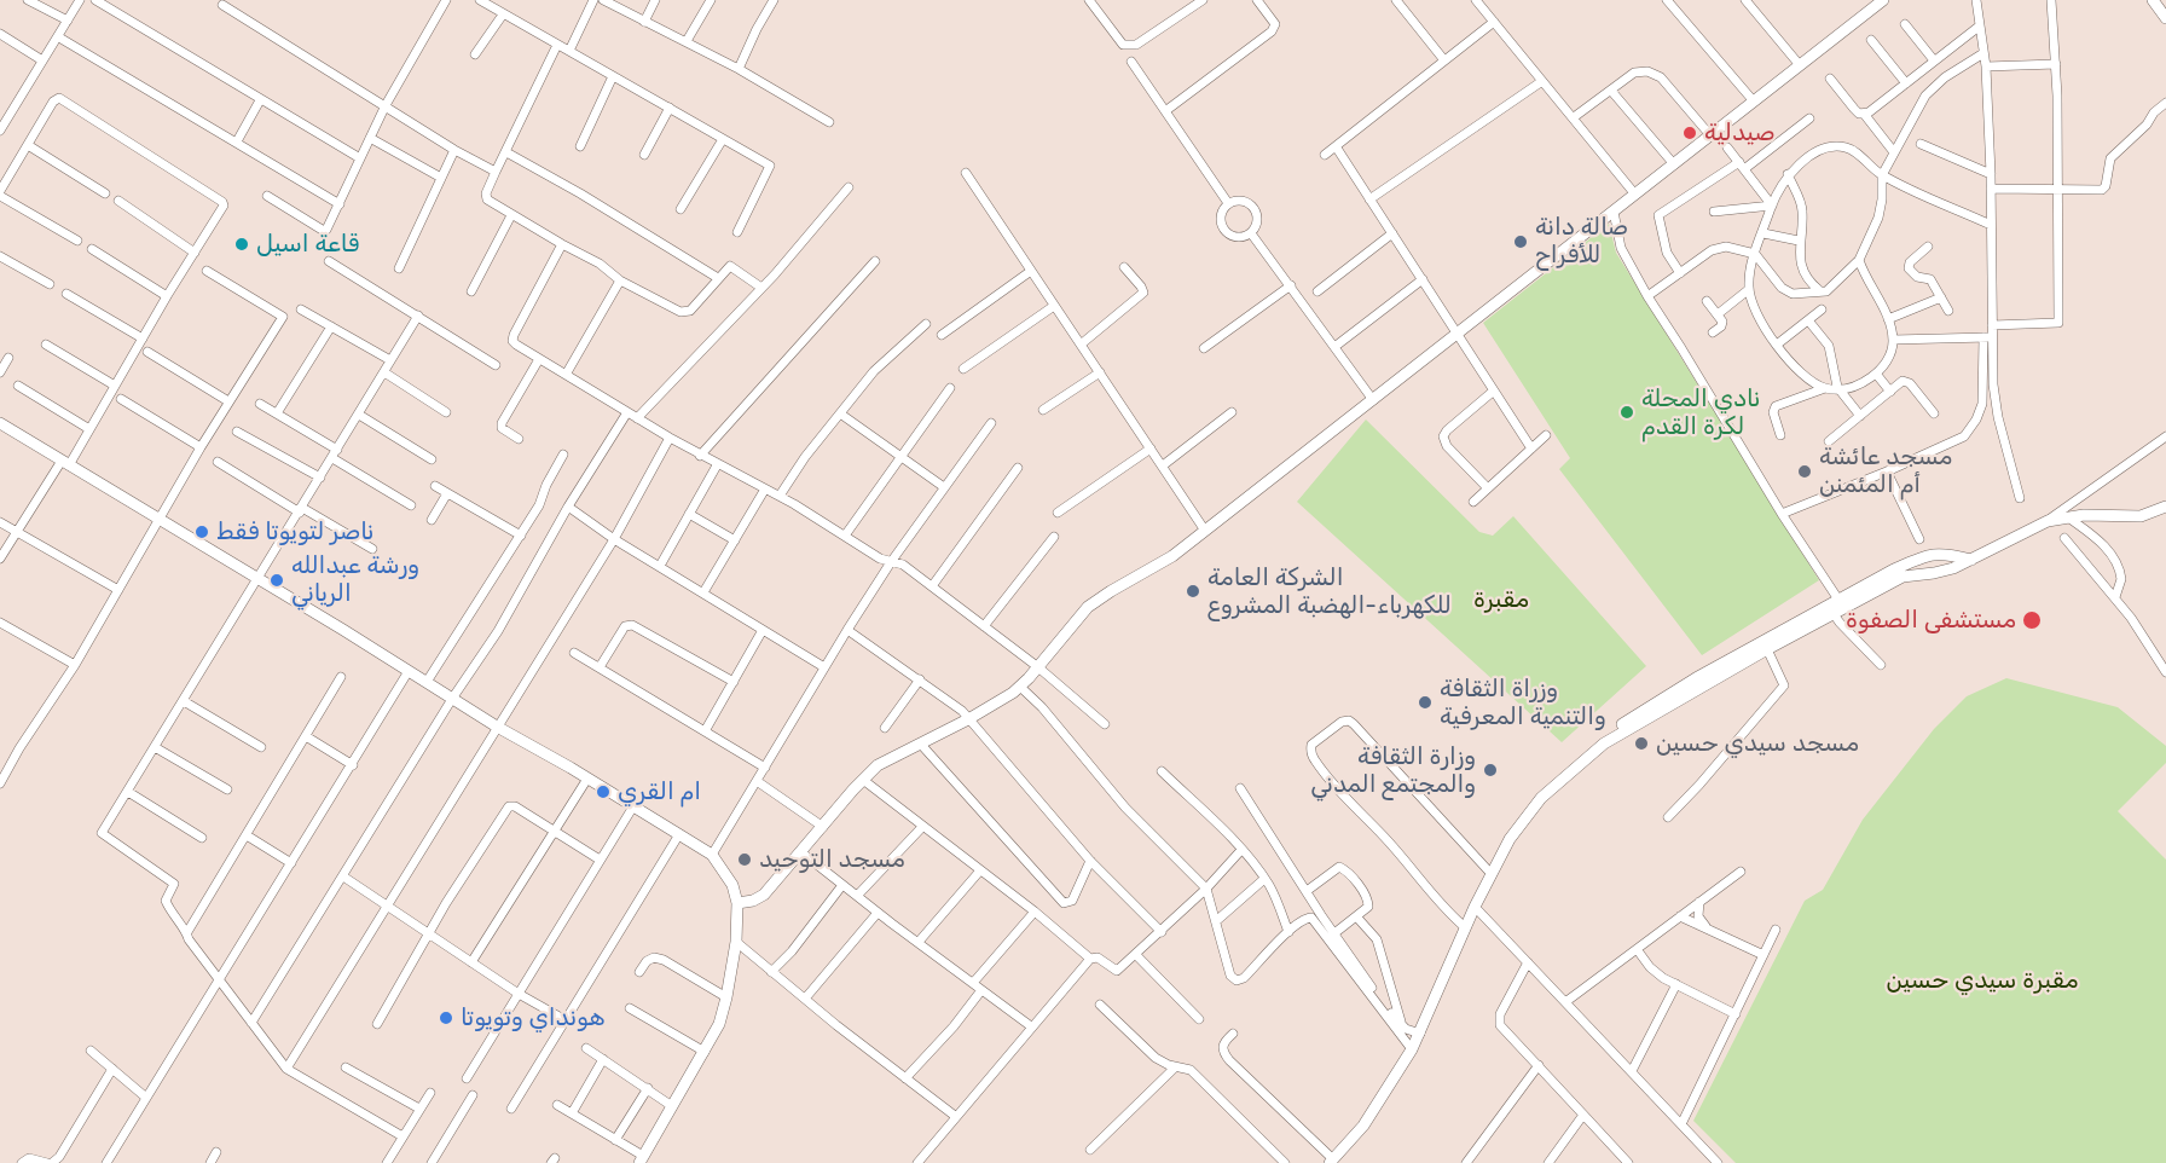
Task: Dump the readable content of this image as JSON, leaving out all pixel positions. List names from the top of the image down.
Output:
{
  "parks": ["مقبرة", "مقبرة سيدي حسين"],
  "places": [
    "صيدلية",
    "صالة دانة للأفراح",
    "قاعة اسيل",
    "نادي المحلة لكرة القدم",
    "مسجد عائشة أم المئمنن",
    "ناصر لتويوتا فقط",
    "ورشة عبدالله الرياني",
    "الشركة العامة للكهرباء-الهضبة المشروع",
    "مستشفى الصفوة",
    "وزراة الثقافة والتنمية المعرفية",
    "مسجد سيدي حسين",
    "وزارة الثقافة والمجتمع المدني",
    "ام القري",
    "مسجد التوحيد",
    "هونداي وتويوتا"
  ]
}
